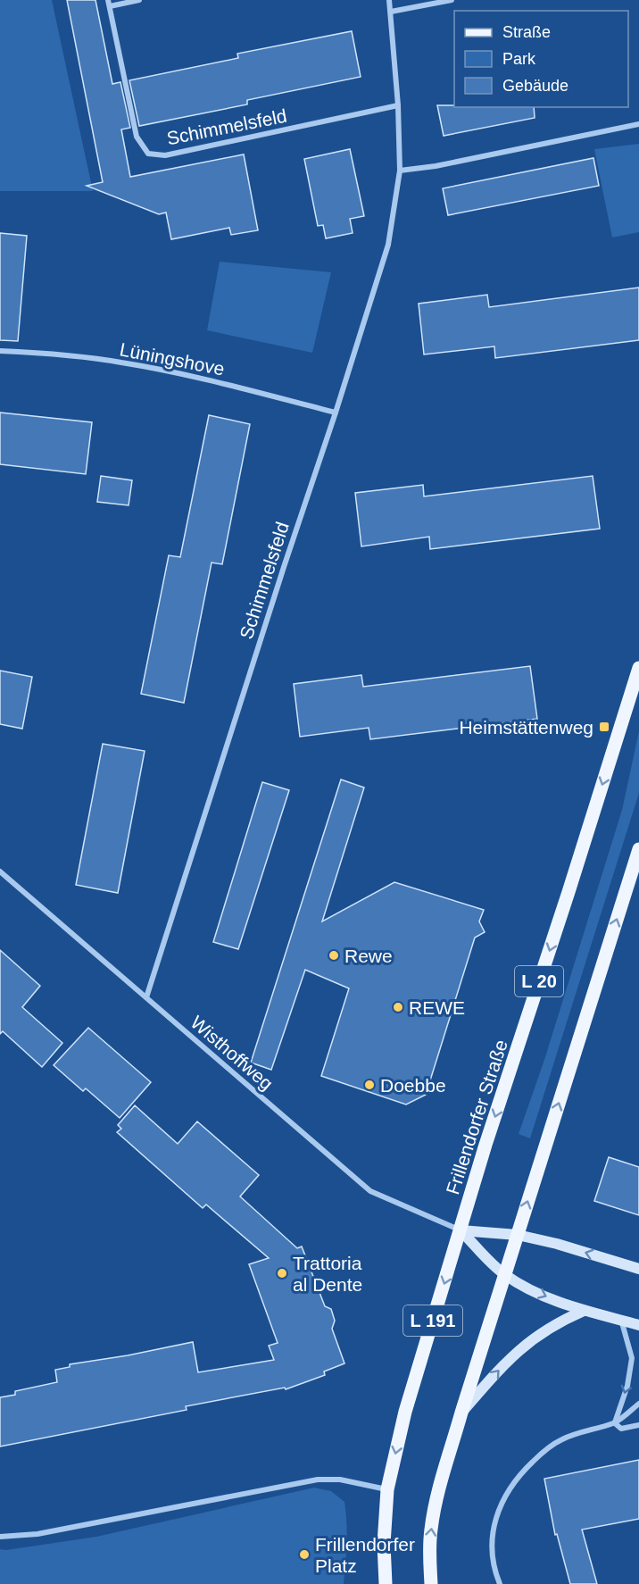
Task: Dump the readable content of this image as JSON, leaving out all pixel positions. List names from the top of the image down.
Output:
{
  "streets": {
    "main road": ["L 20", "Frillendorfer Straße", "L 191"],
    "street": ["Schimmelsfeld", "Lüningshove", "Wisthoffweg"]
  },
  "crossings": [
    ["Schimmelsfeld", "Lüningshove"],
    ["Schimmelsfeld", "Wisthoffweg"],
    ["Wisthoffweg", "Frillendorfer Straße"]
  ],
  "places": {
    "transit": ["Heimstättenweg"],
    "other": [
      "Rewe",
      "REWE",
      "Doebbe",
      "Trattoria al Dente",
      "Frillendorfer Platz"
    ]
  },
  "legend": ["Straße", "Park", "Gebäude"]
}
